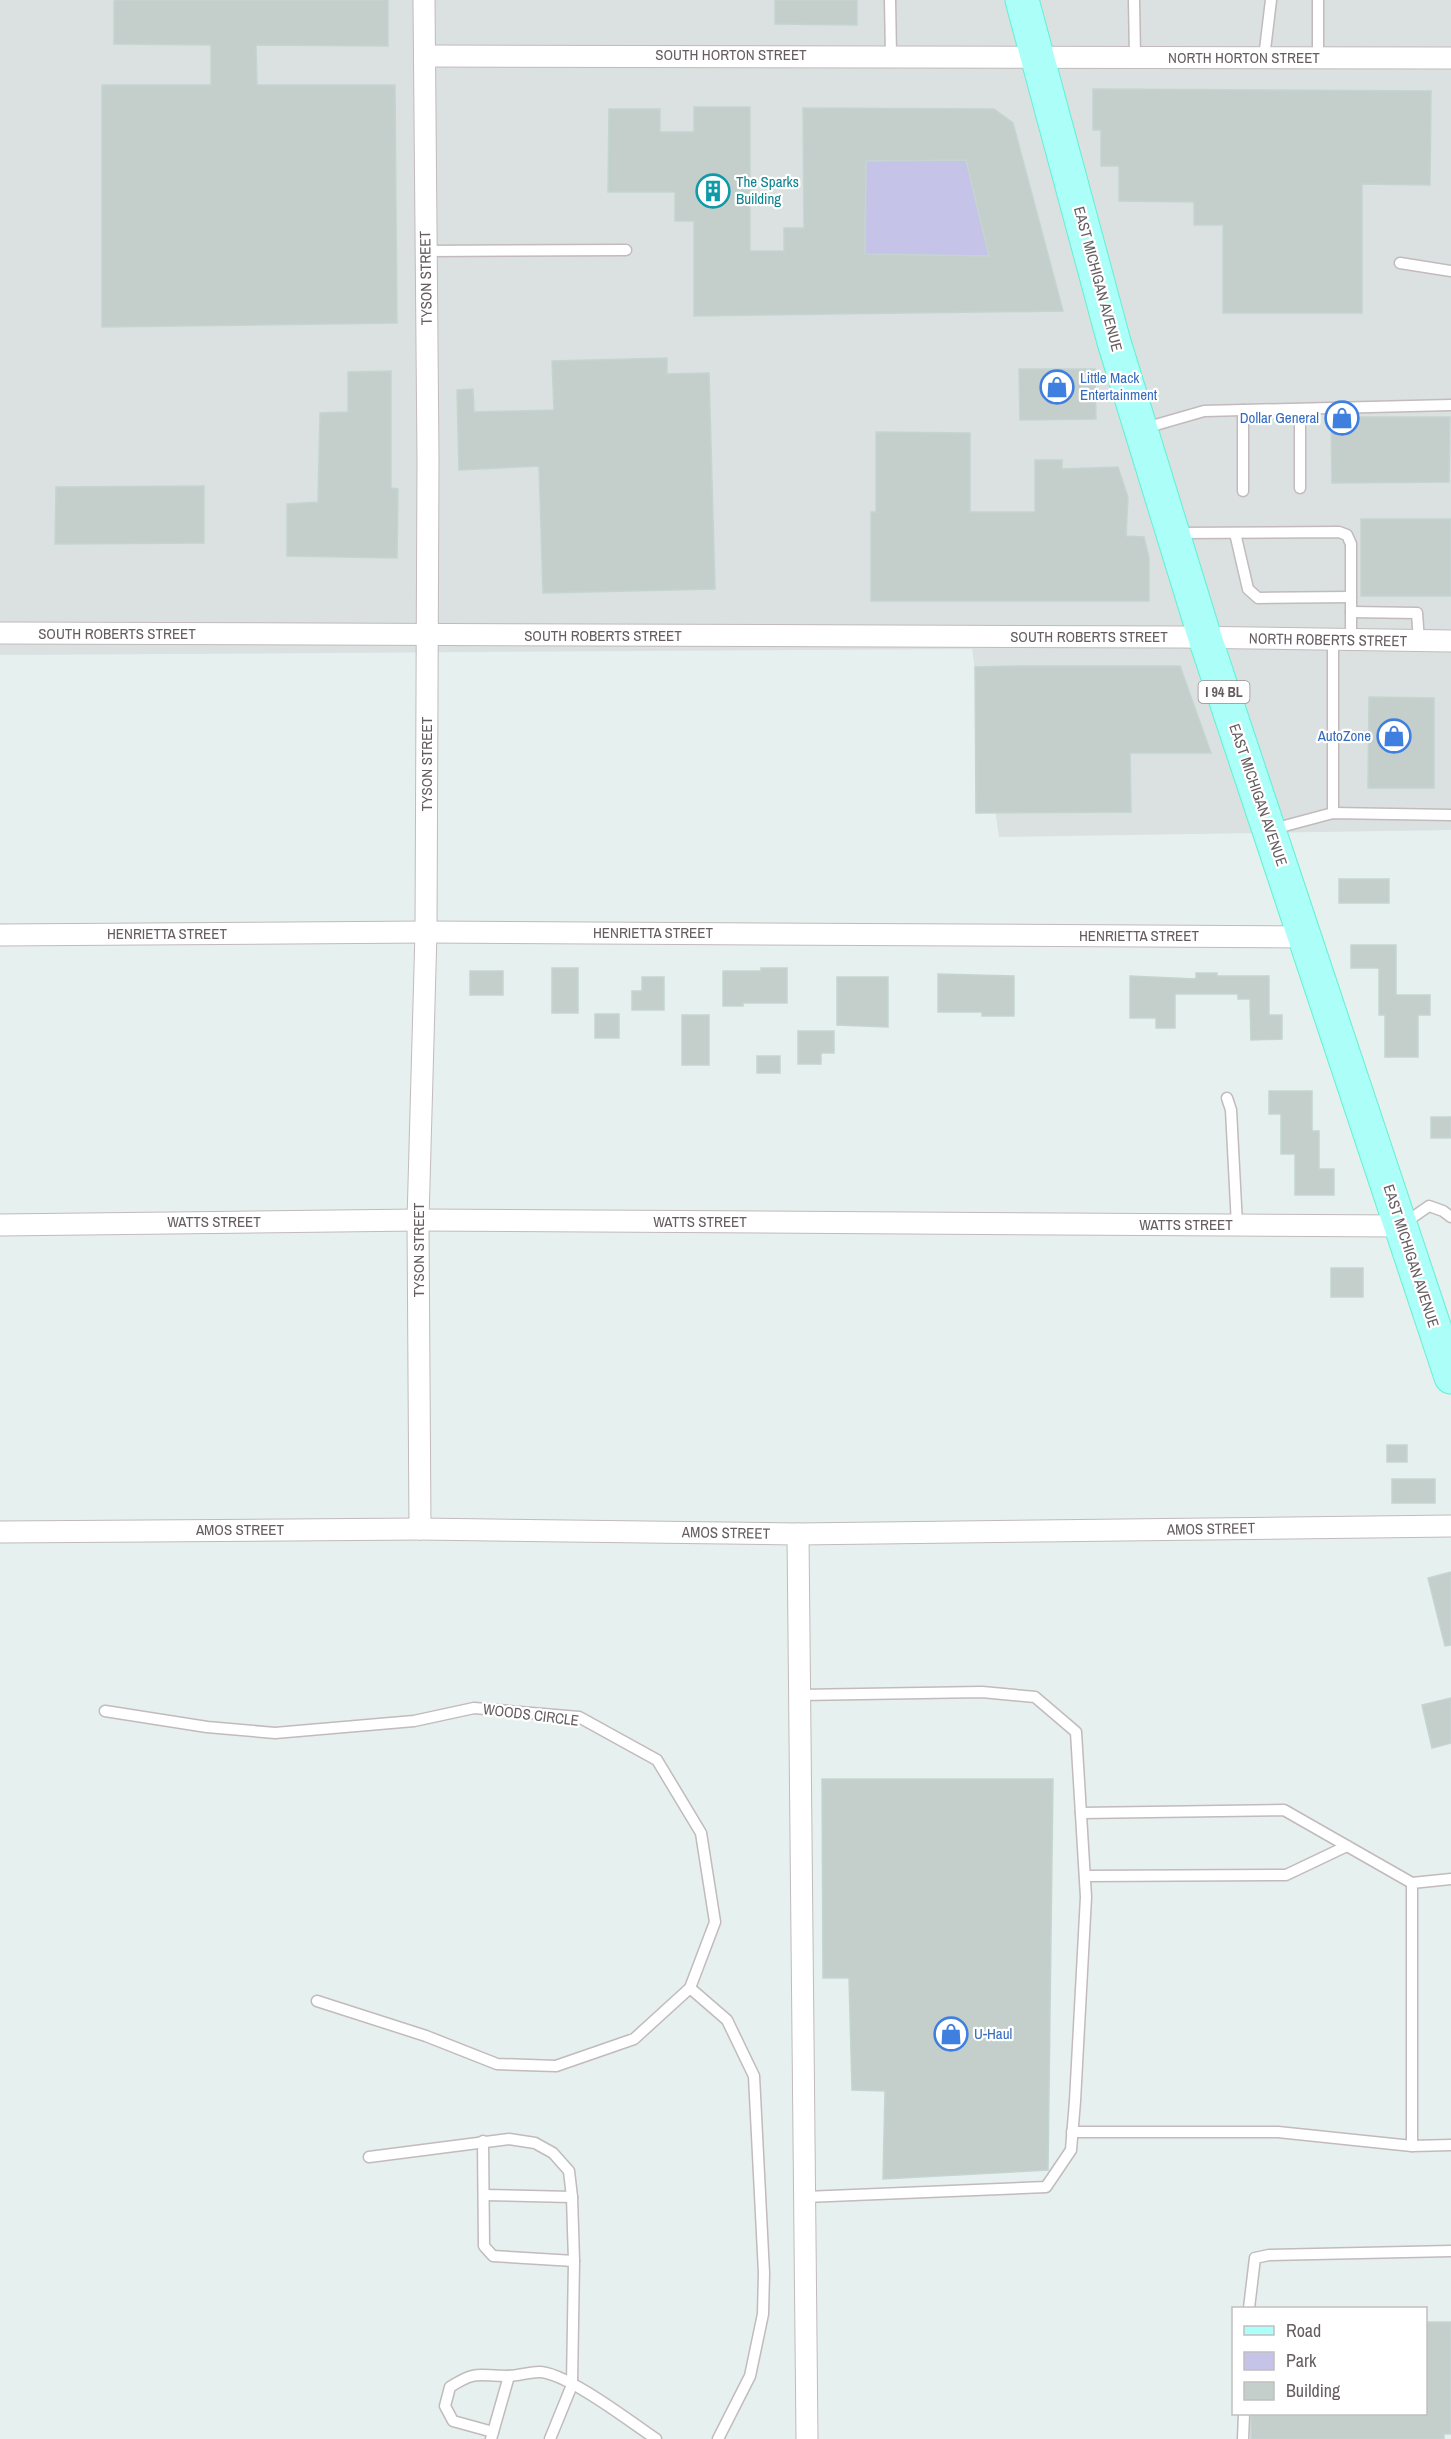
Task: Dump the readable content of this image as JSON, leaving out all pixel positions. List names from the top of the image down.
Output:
{
  "streets": {
    "main road": ["EAST MICHIGAN AVENUE", "I 94 BL"],
    "street": [
      "SOUTH HORTON STREET",
      "NORTH HORTON STREET",
      "TYSON STREET",
      "SOUTH ROBERTS STREET",
      "NORTH ROBERTS STREET",
      "HENRIETTA STREET",
      "WATTS STREET",
      "AMOS STREET"
    ],
    "lane": ["WOODS CIRCLE"]
  },
  "crossings": [
    ["SOUTH HORTON STREET", "NORTH HORTON STREET"],
    ["SOUTH HORTON STREET", "TYSON STREET"],
    ["SOUTH HORTON STREET", "EAST MICHIGAN AVENUE"],
    ["NORTH HORTON STREET", "EAST MICHIGAN AVENUE"],
    ["TYSON STREET", "SOUTH ROBERTS STREET"],
    ["TYSON STREET", "HENRIETTA STREET"],
    ["TYSON STREET", "WATTS STREET"],
    ["TYSON STREET", "AMOS STREET"],
    ["EAST MICHIGAN AVENUE", "SOUTH ROBERTS STREET"],
    ["EAST MICHIGAN AVENUE", "NORTH ROBERTS STREET"],
    ["EAST MICHIGAN AVENUE", "HENRIETTA STREET"],
    ["EAST MICHIGAN AVENUE", "WATTS STREET"],
    ["SOUTH ROBERTS STREET", "NORTH ROBERTS STREET"]
  ],
  "places": {
    "building": ["The Sparks Building"],
    "shop": [
      "Little Mack Entertainment",
      "Dollar General",
      "AutoZone",
      "U-Haul"
    ]
  },
  "legend": ["Road", "Park", "Building"]
}
